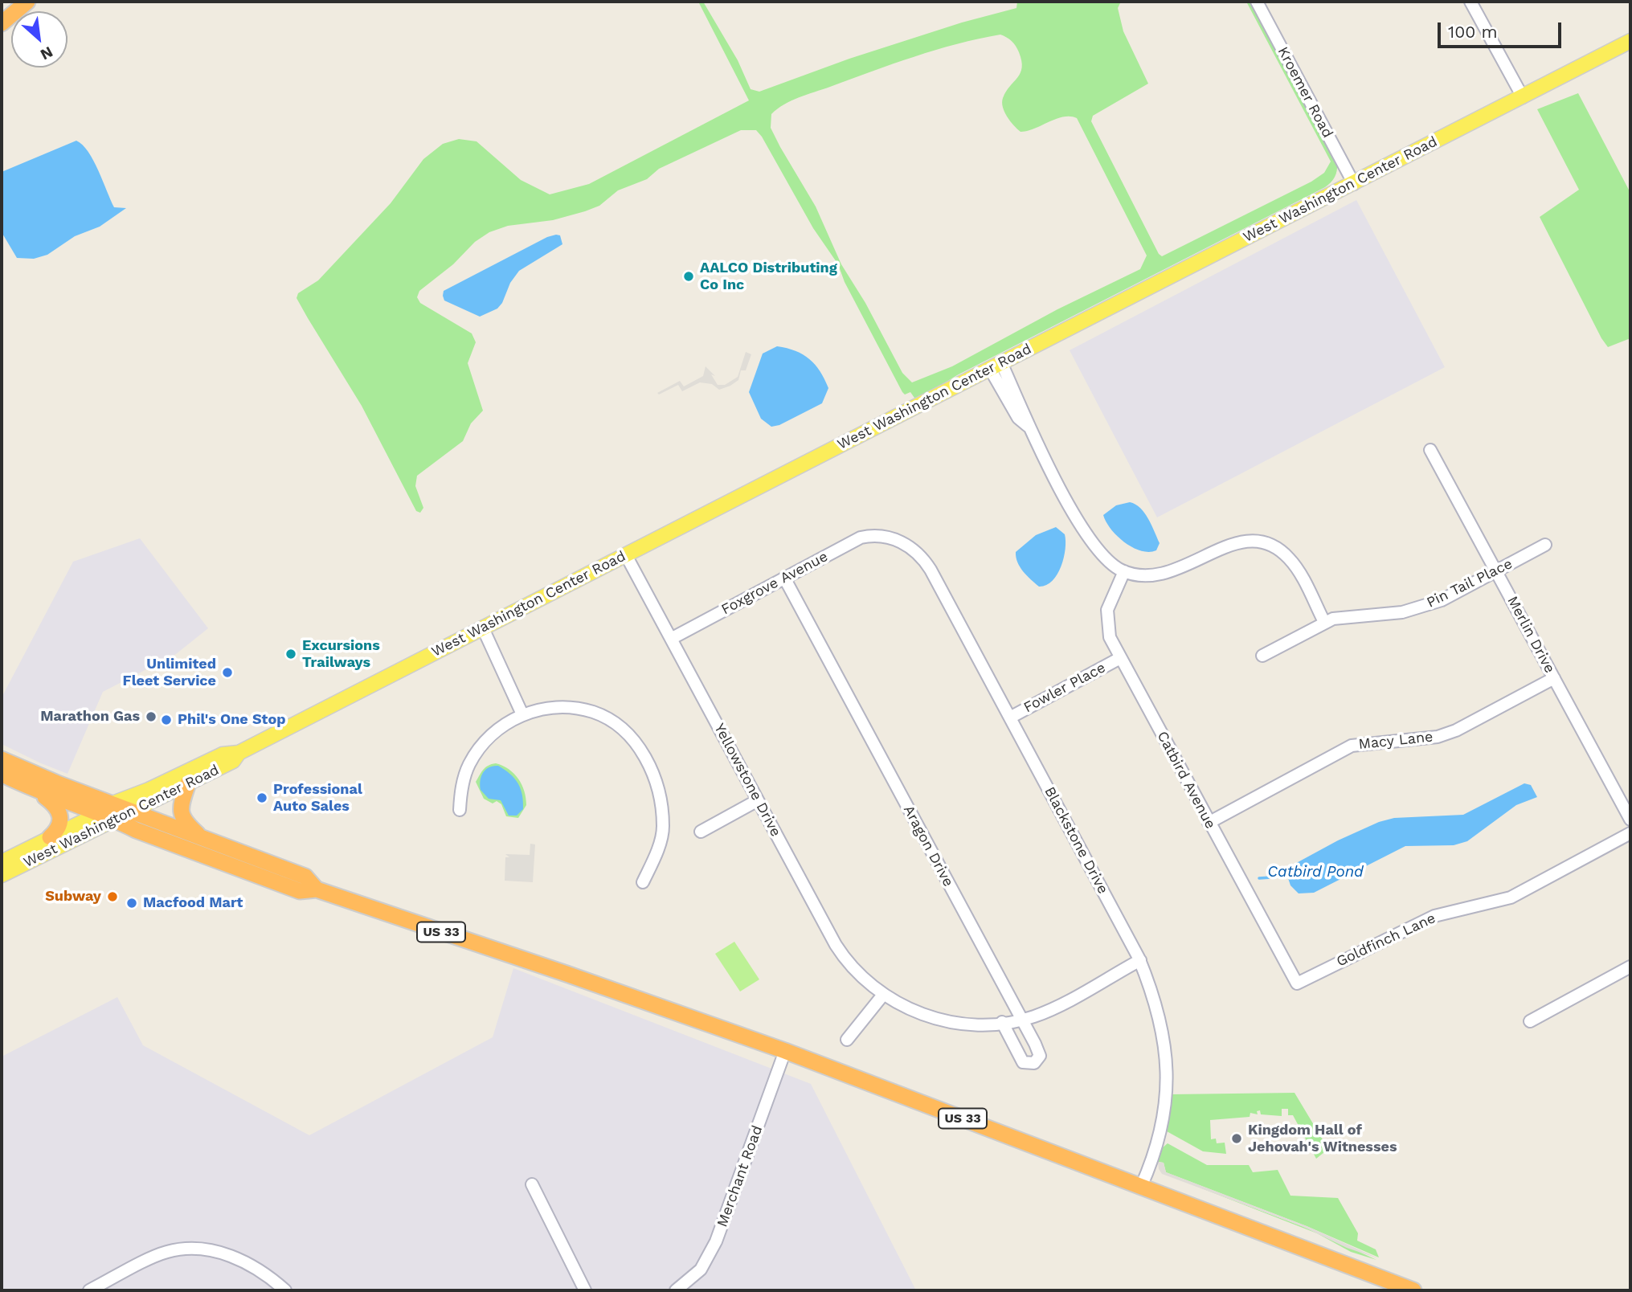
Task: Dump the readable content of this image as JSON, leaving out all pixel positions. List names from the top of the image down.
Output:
{
  "streets": {
    "highway": ["US 33"],
    "main road": ["West Washington Center Road"],
    "street": [
      "Kroemer Road",
      "Foxgrove Avenue",
      "Pin Tail Place",
      "Merlin Drive",
      "Fowler Place",
      "Macy Lane",
      "Yellowstone Drive",
      "Catbird Avenue",
      "Blackstone Drive",
      "Aragon Drive",
      "Goldfinch Lane",
      "Merchant Road"
    ]
  },
  "crossings": [
    ["Kroemer Road", "West Washington Center Road"],
    ["West Washington Center Road", "Yellowstone Drive"],
    ["West Washington Center Road", "US 33"],
    ["Foxgrove Avenue", "Yellowstone Drive"],
    ["Foxgrove Avenue", "Blackstone Drive"],
    ["Foxgrove Avenue", "Aragon Drive"],
    ["Pin Tail Place", "Merlin Drive"],
    ["Merlin Drive", "Macy Lane"],
    ["Fowler Place", "Catbird Avenue"],
    ["Fowler Place", "Blackstone Drive"],
    ["Macy Lane", "Catbird Avenue"],
    ["Yellowstone Drive", "Blackstone Drive"],
    ["Yellowstone Drive", "Aragon Drive"],
    ["Catbird Avenue", "Goldfinch Lane"],
    ["Blackstone Drive", "US 33"],
    ["US 33", "Merchant Road"]
  ],
  "water": ["Catbird Pond"],
  "places": [
    "AALCO Distributing Co Inc",
    "Excursions Trailways",
    "Unlimited Fleet Service",
    "Marathon Gas",
    "Phil's One Stop",
    "Professional Auto Sales",
    "Subway",
    "Macfood Mart",
    "Kingdom Hall of Jehovah's Witnesses"
  ],
  "scale_bar": "100 m",
  "north": "bottom right"
}
